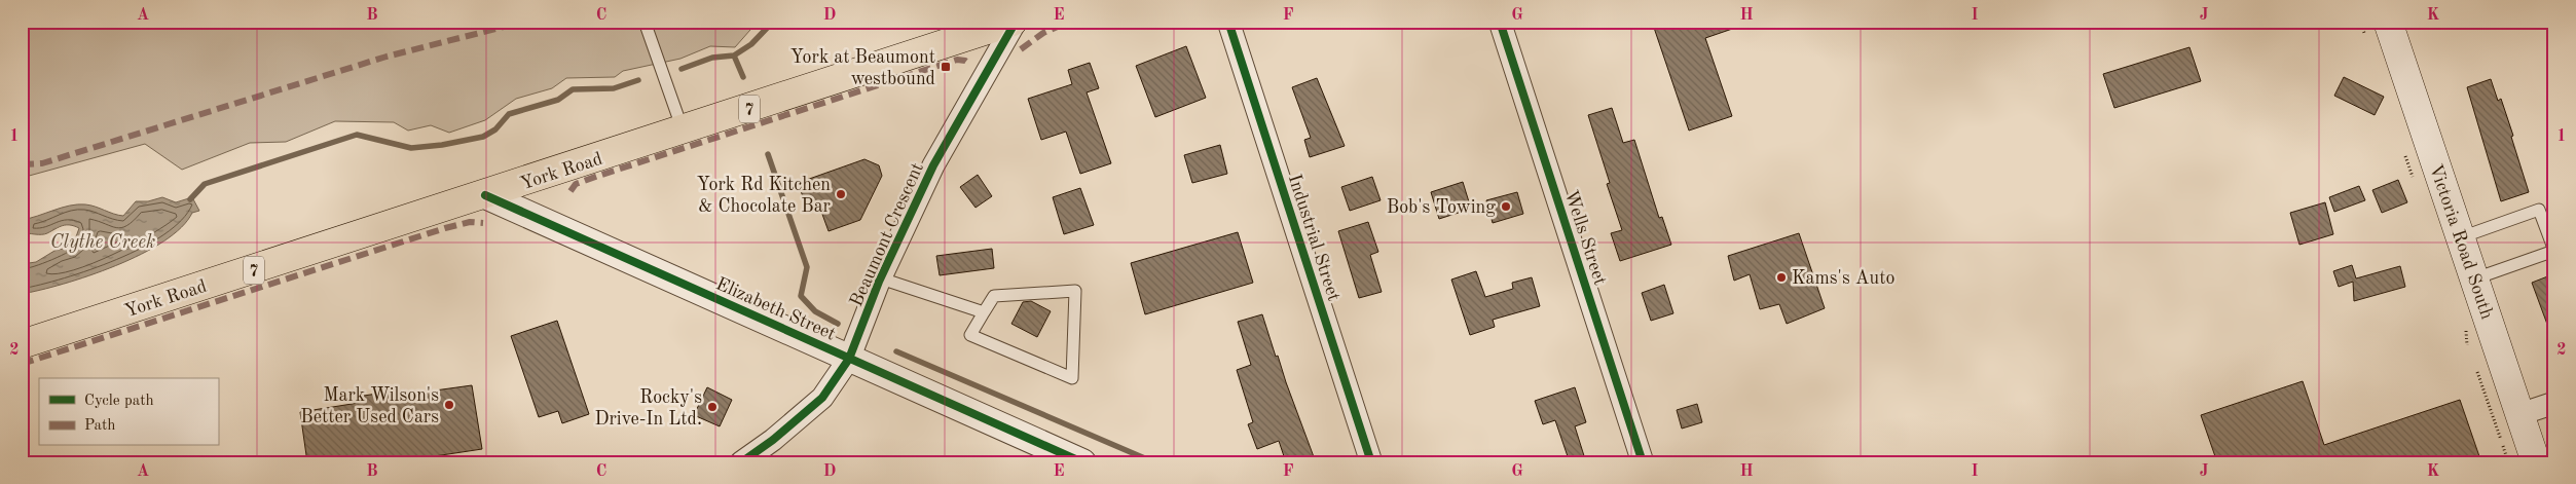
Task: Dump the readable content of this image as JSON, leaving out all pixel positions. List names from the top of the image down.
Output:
{
  "streets": {
    "main road": ["7", "York Road", "Victoria Road South"],
    "street": [
      "Beaumont Crescent",
      "Industrial Street",
      "Wells Street",
      "Elizabeth Street"
    ]
  },
  "crossings": [
    ["York Road", "Beaumont Crescent"],
    ["York Road", "Elizabeth Street"],
    ["Beaumont Crescent", "Elizabeth Street"]
  ],
  "water": ["Clythe Creek"],
  "places": {
    "transit": ["York at Beaumont westbound"],
    "other": [
      "York Rd Kitchen & Chocolate Bar",
      "Bob's Towing",
      "Kams's Auto",
      "Mark Wilson's Better Used Cars",
      "Rocky's Drive-In Ltd."
    ]
  },
  "legend": ["Cycle path", "Path"],
  "grid": {
    "columns": [
      "A",
      "B",
      "C",
      "D",
      "E",
      "F",
      "G",
      "H",
      "I",
      "J",
      "K"
    ],
    "rows": ["1", "2"]
  }
}
